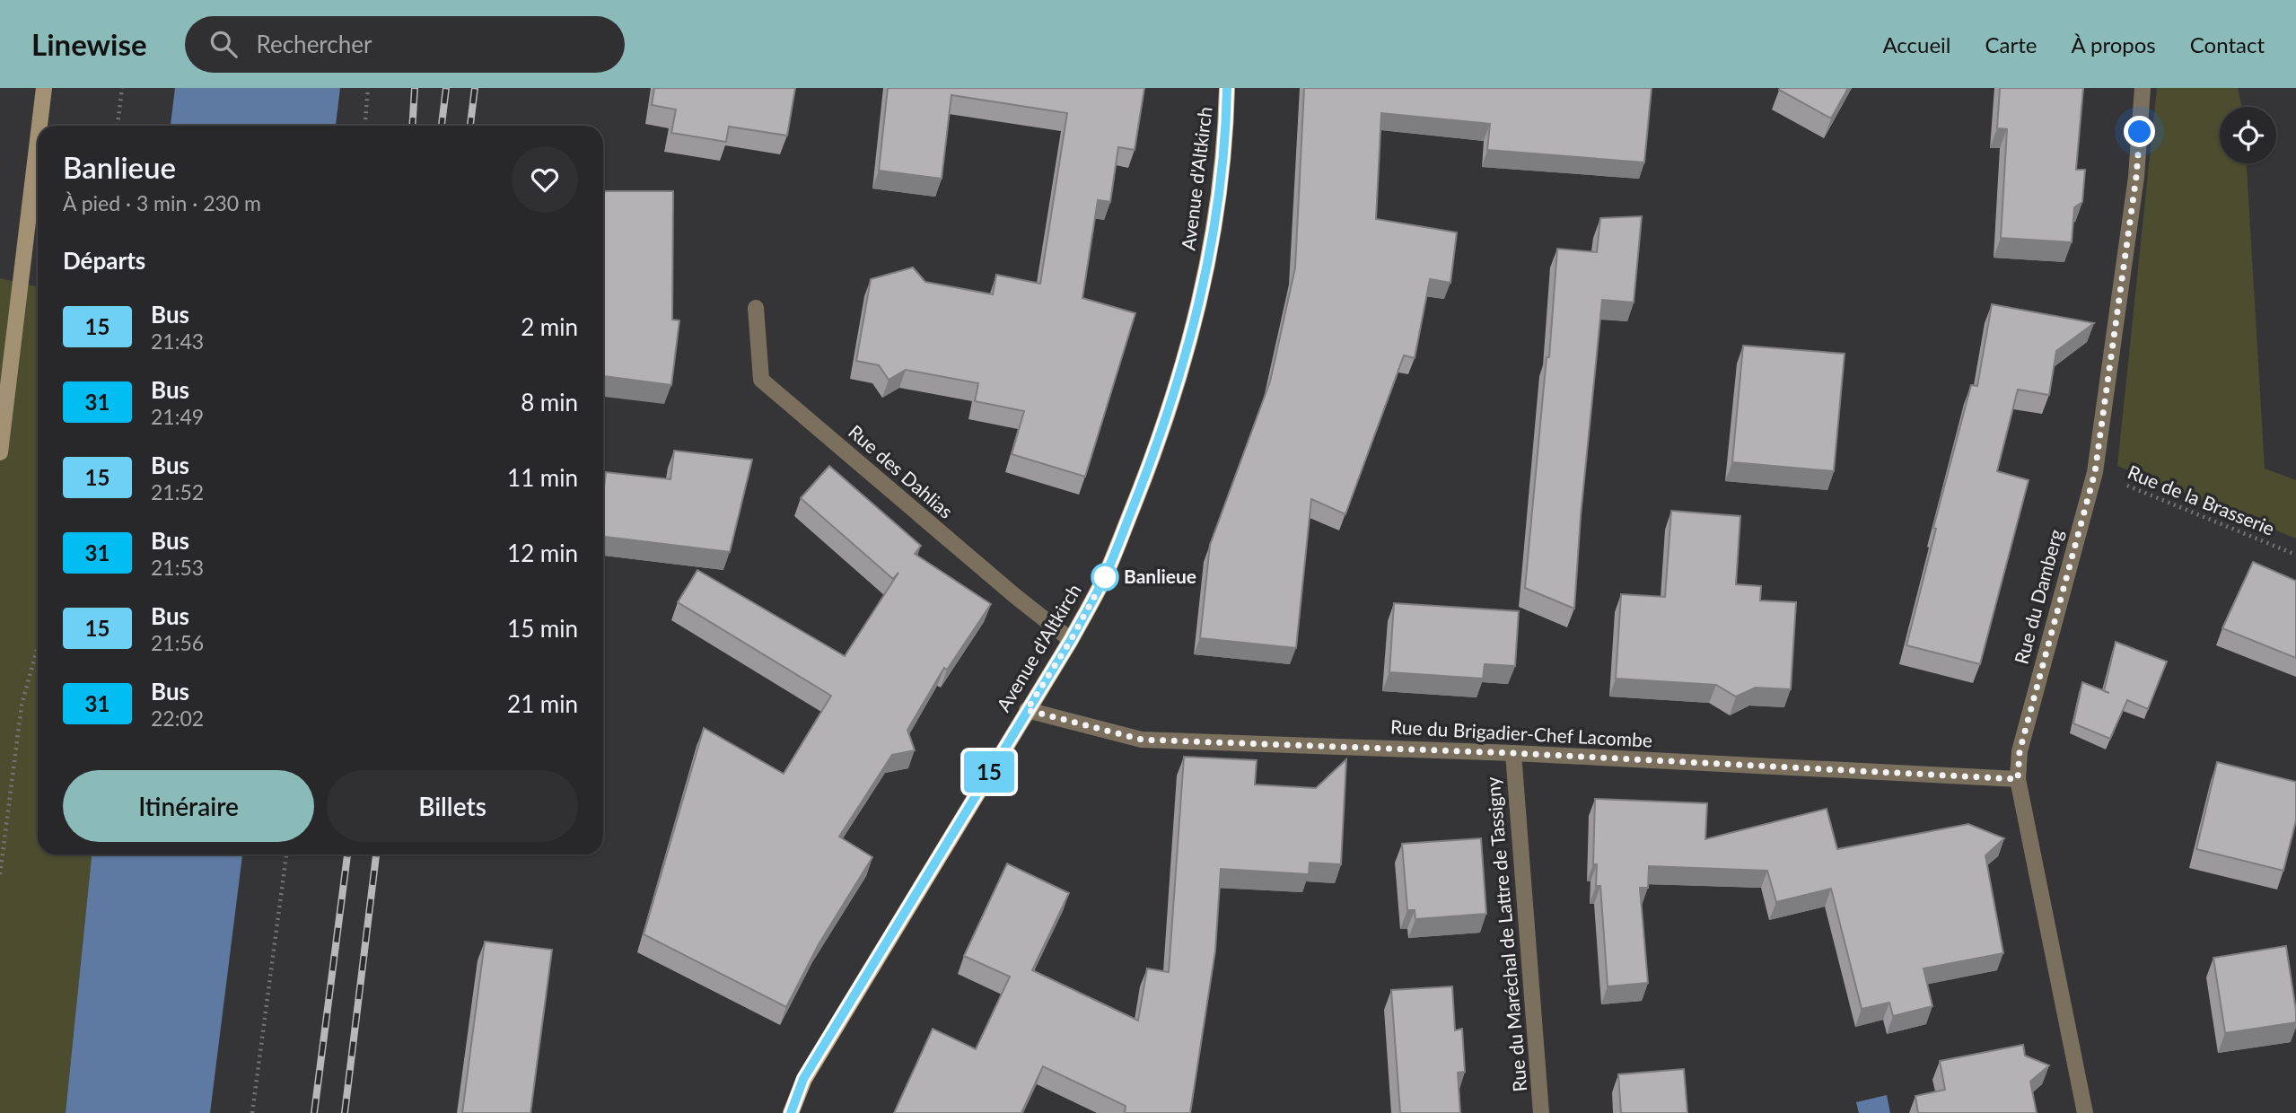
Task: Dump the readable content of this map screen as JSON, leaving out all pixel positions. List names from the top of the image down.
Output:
{
  "streets": {
    "main road": ["Avenue d'Altkirch"],
    "street": [
      "Rue des Dahlias",
      "Rue du Damberg",
      "Rue du Brigadier-Chef Lacombe",
      "Rue du Maréchal de Lattre de Tassigny"
    ],
    "path": ["Rue de la Brasserie"]
  },
  "crossings": [
    ["Avenue d'Altkirch", "Rue des Dahlias"],
    ["Avenue d'Altkirch", "Rue du Brigadier-Chef Lacombe"],
    ["Rue de la Brasserie", "Rue du Damberg"],
    ["Rue du Damberg", "Rue du Brigadier-Chef Lacombe"],
    ["Rue du Brigadier-Chef Lacombe", "Rue du Maréchal de Lattre de Tassigny"]
  ],
  "places": ["Banlieue"],
  "lines": ["bus line 15"],
  "page": {
    "header": "Linewise",
    "search": "Rechercher",
    "nav": [
      "Accueil",
      "Carte",
      "À propos",
      "Contact"
    ],
    "on_map": "15",
    "heading": [
      ["Banlieue", "À pied · 3 min · 230 m"],
      "Départs"
    ],
    "list": [
      {
        "mark": "15",
        "name": "Bus",
        "note": "21:43",
        "value": "2 min"
      },
      {
        "mark": "31",
        "name": "Bus",
        "note": "21:49",
        "value": "8 min"
      },
      {
        "mark": "15",
        "name": "Bus",
        "note": "21:52",
        "value": "11 min"
      },
      {
        "mark": "31",
        "name": "Bus",
        "note": "21:53",
        "value": "12 min"
      },
      {
        "mark": "15",
        "name": "Bus",
        "note": "21:56",
        "value": "15 min"
      },
      {
        "mark": "31",
        "name": "Bus",
        "note": "22:02",
        "value": "21 min"
      }
    ],
    "buttons": ["Itinéraire", "Billets"]
  }
}
